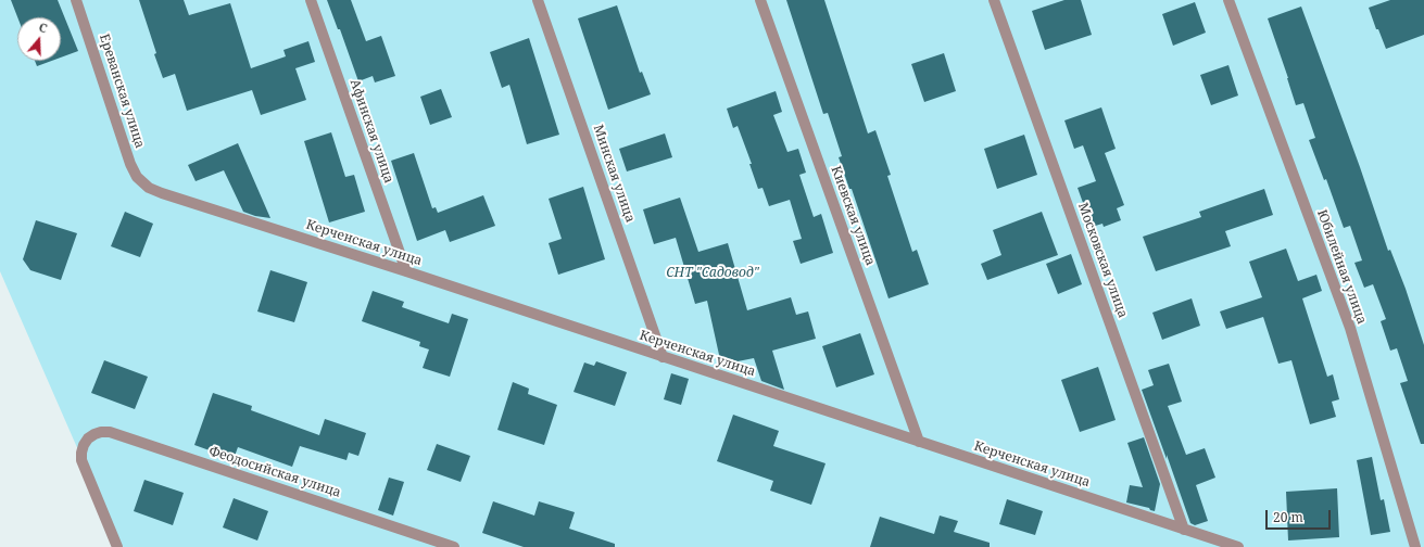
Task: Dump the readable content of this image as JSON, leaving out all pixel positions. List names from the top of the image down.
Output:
{
  "streets": {
    "street": [
      "Ереванская улица",
      "Афинская улица",
      "Минская улица",
      "Киевская улица",
      "Керченская улица",
      "Московская улица",
      "Юбилейная улица",
      "Феодосийская улица"
    ]
  },
  "crossings": [
    ["Ереванская улица", "Керченская улица"],
    ["Афинская улица", "Керченская улица"],
    ["Минская улица", "Керченская улица"],
    ["Киевская улица", "Керченская улица"],
    ["Керченская улица", "Московская улица"]
  ],
  "parks": ["СНТ \"Садовод\""],
  "scale_bar": "20 m",
  "north": "top"
}
